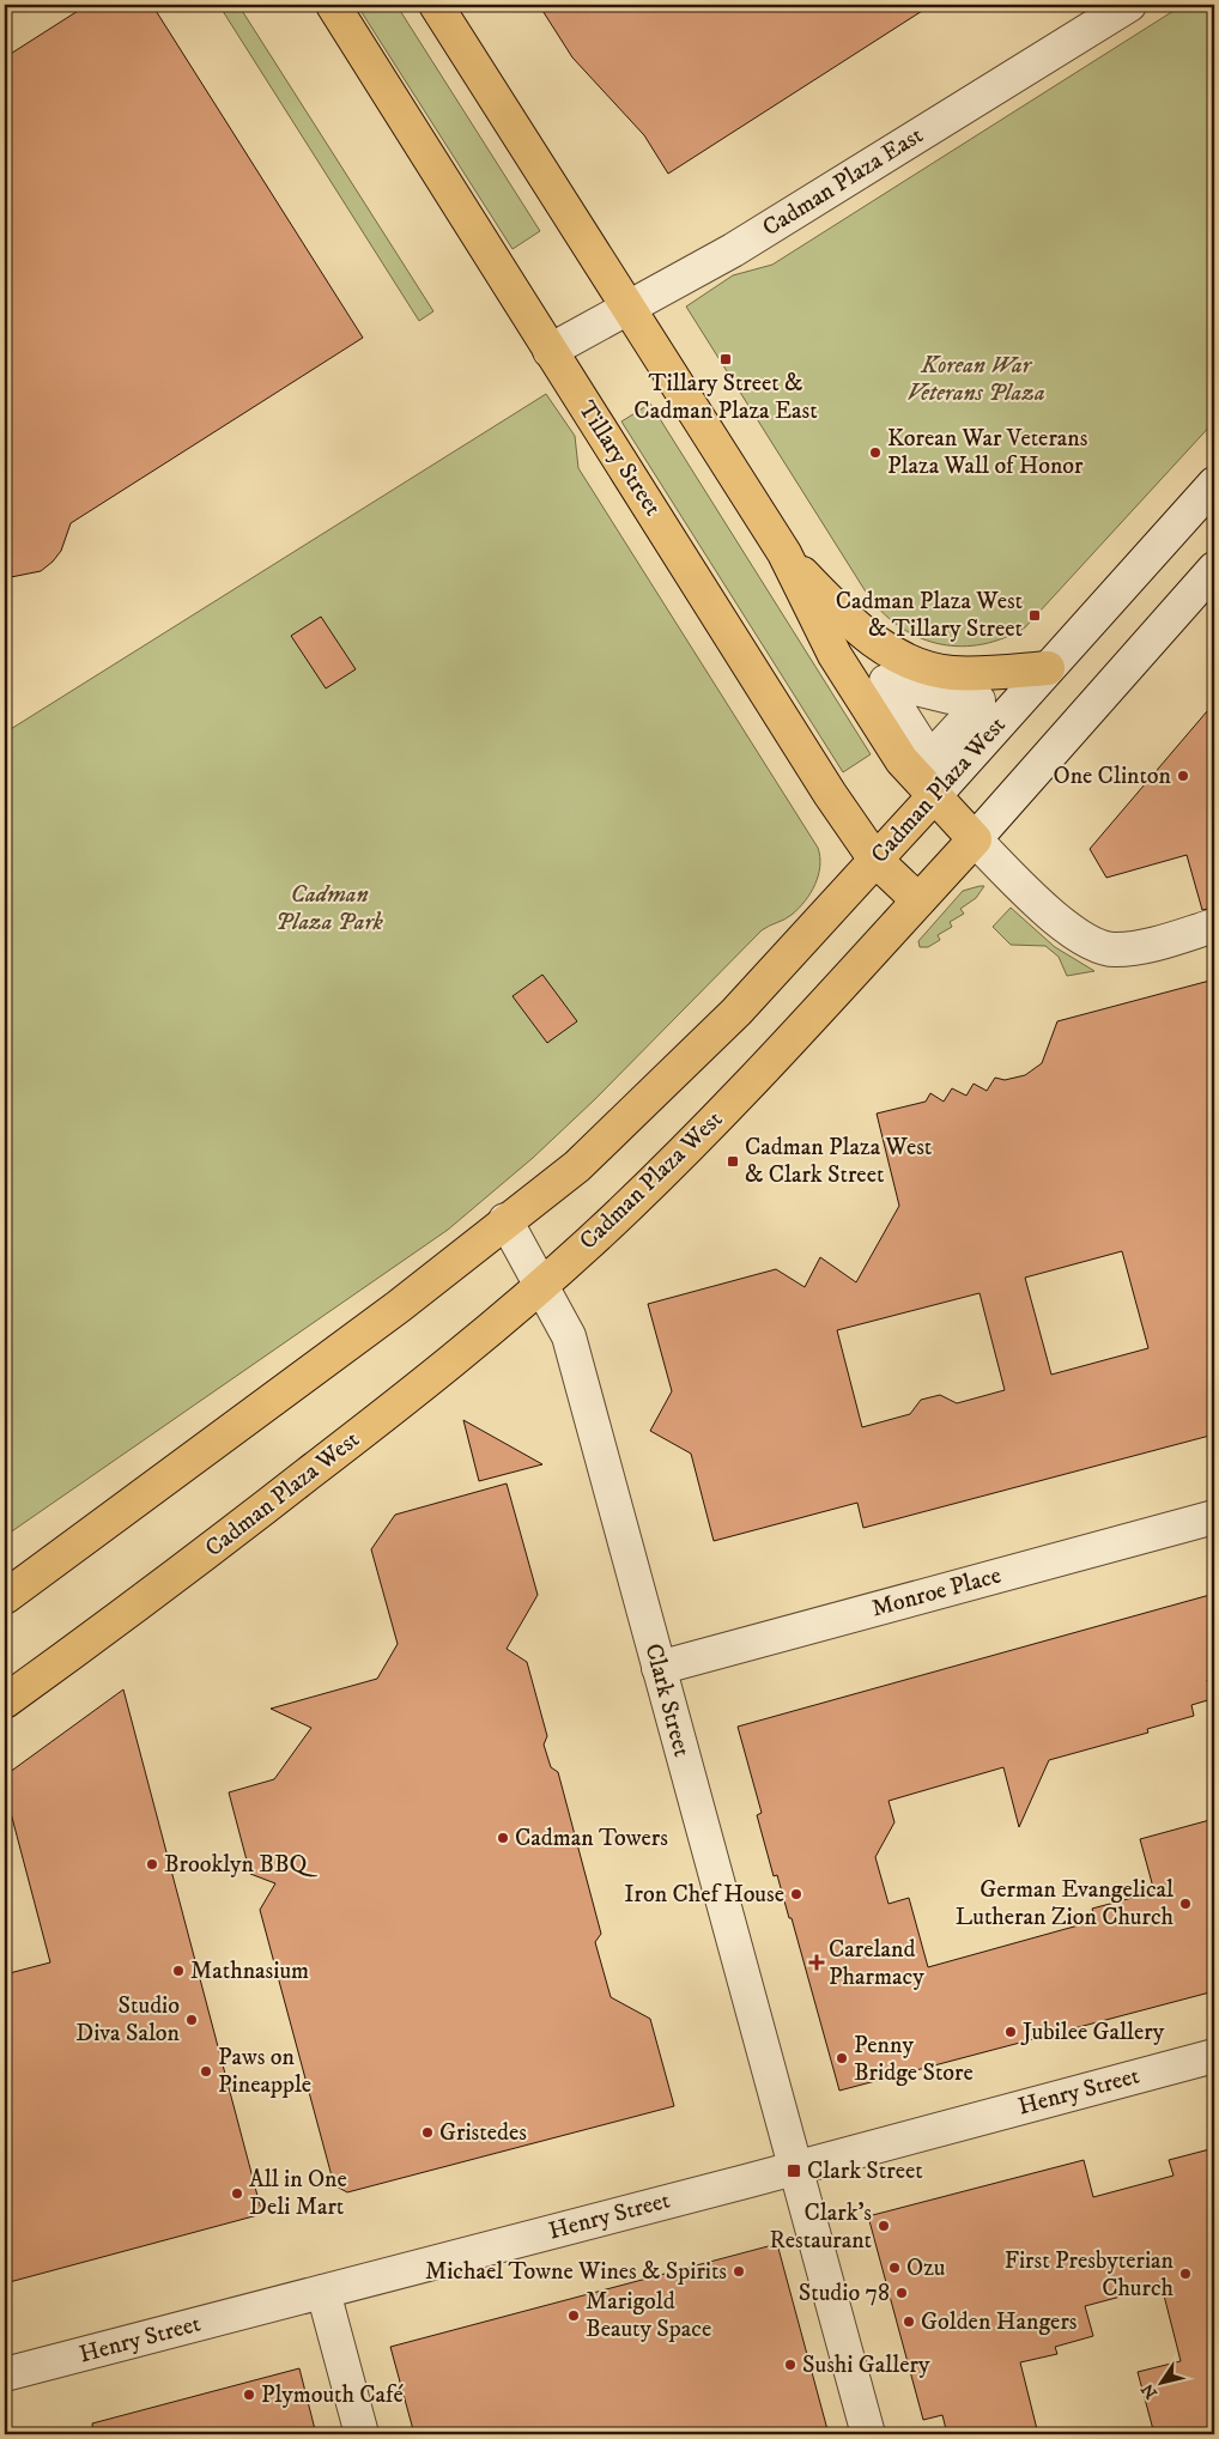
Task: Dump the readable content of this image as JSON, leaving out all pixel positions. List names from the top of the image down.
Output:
{
  "streets": {
    "main road": ["Tillary Street", "Cadman Plaza West"],
    "street": [
      "Cadman Plaza East",
      "Monroe Place",
      "Clark Street",
      "Henry Street"
    ]
  },
  "crossings": [
    ["Cadman Plaza East", "Tillary Street"],
    ["Tillary Street", "Cadman Plaza West"],
    ["Cadman Plaza West", "Clark Street"],
    ["Monroe Place", "Clark Street"],
    ["Clark Street", "Henry Street"]
  ],
  "parks": ["Korean War Veterans Plaza", "Cadman Plaza Park"],
  "places": {
    "transit": [
      "Tillary Street & Cadman Plaza East",
      "Cadman Plaza West & Tillary Street",
      "Cadman Plaza West & Clark Street",
      "Clark Street"
    ],
    "other": [
      "Korean War Veterans Plaza Wall of Honor",
      "One Clinton",
      "Cadman Towers",
      "Brooklyn BBQ",
      "Iron Chef House",
      "German Evangelical Lutheran Zion Church",
      "Mathnasium",
      "Studio Diva Salon",
      "Jubilee Gallery",
      "Penny Bridge Store",
      "Paws on Pineapple",
      "Gristedes",
      "All in One Deli Mart",
      "Clark's Restaurant",
      "Ozu",
      "Michael Towne Wines & Spirits",
      "First Presbyterian Church",
      "Studio 78",
      "Marigold Beauty Space",
      "Golden Hangers",
      "Sushi Gallery",
      "Plymouth Café"
    ],
    "health": ["Careland Pharmacy"]
  },
  "north": "bottom left"
}
